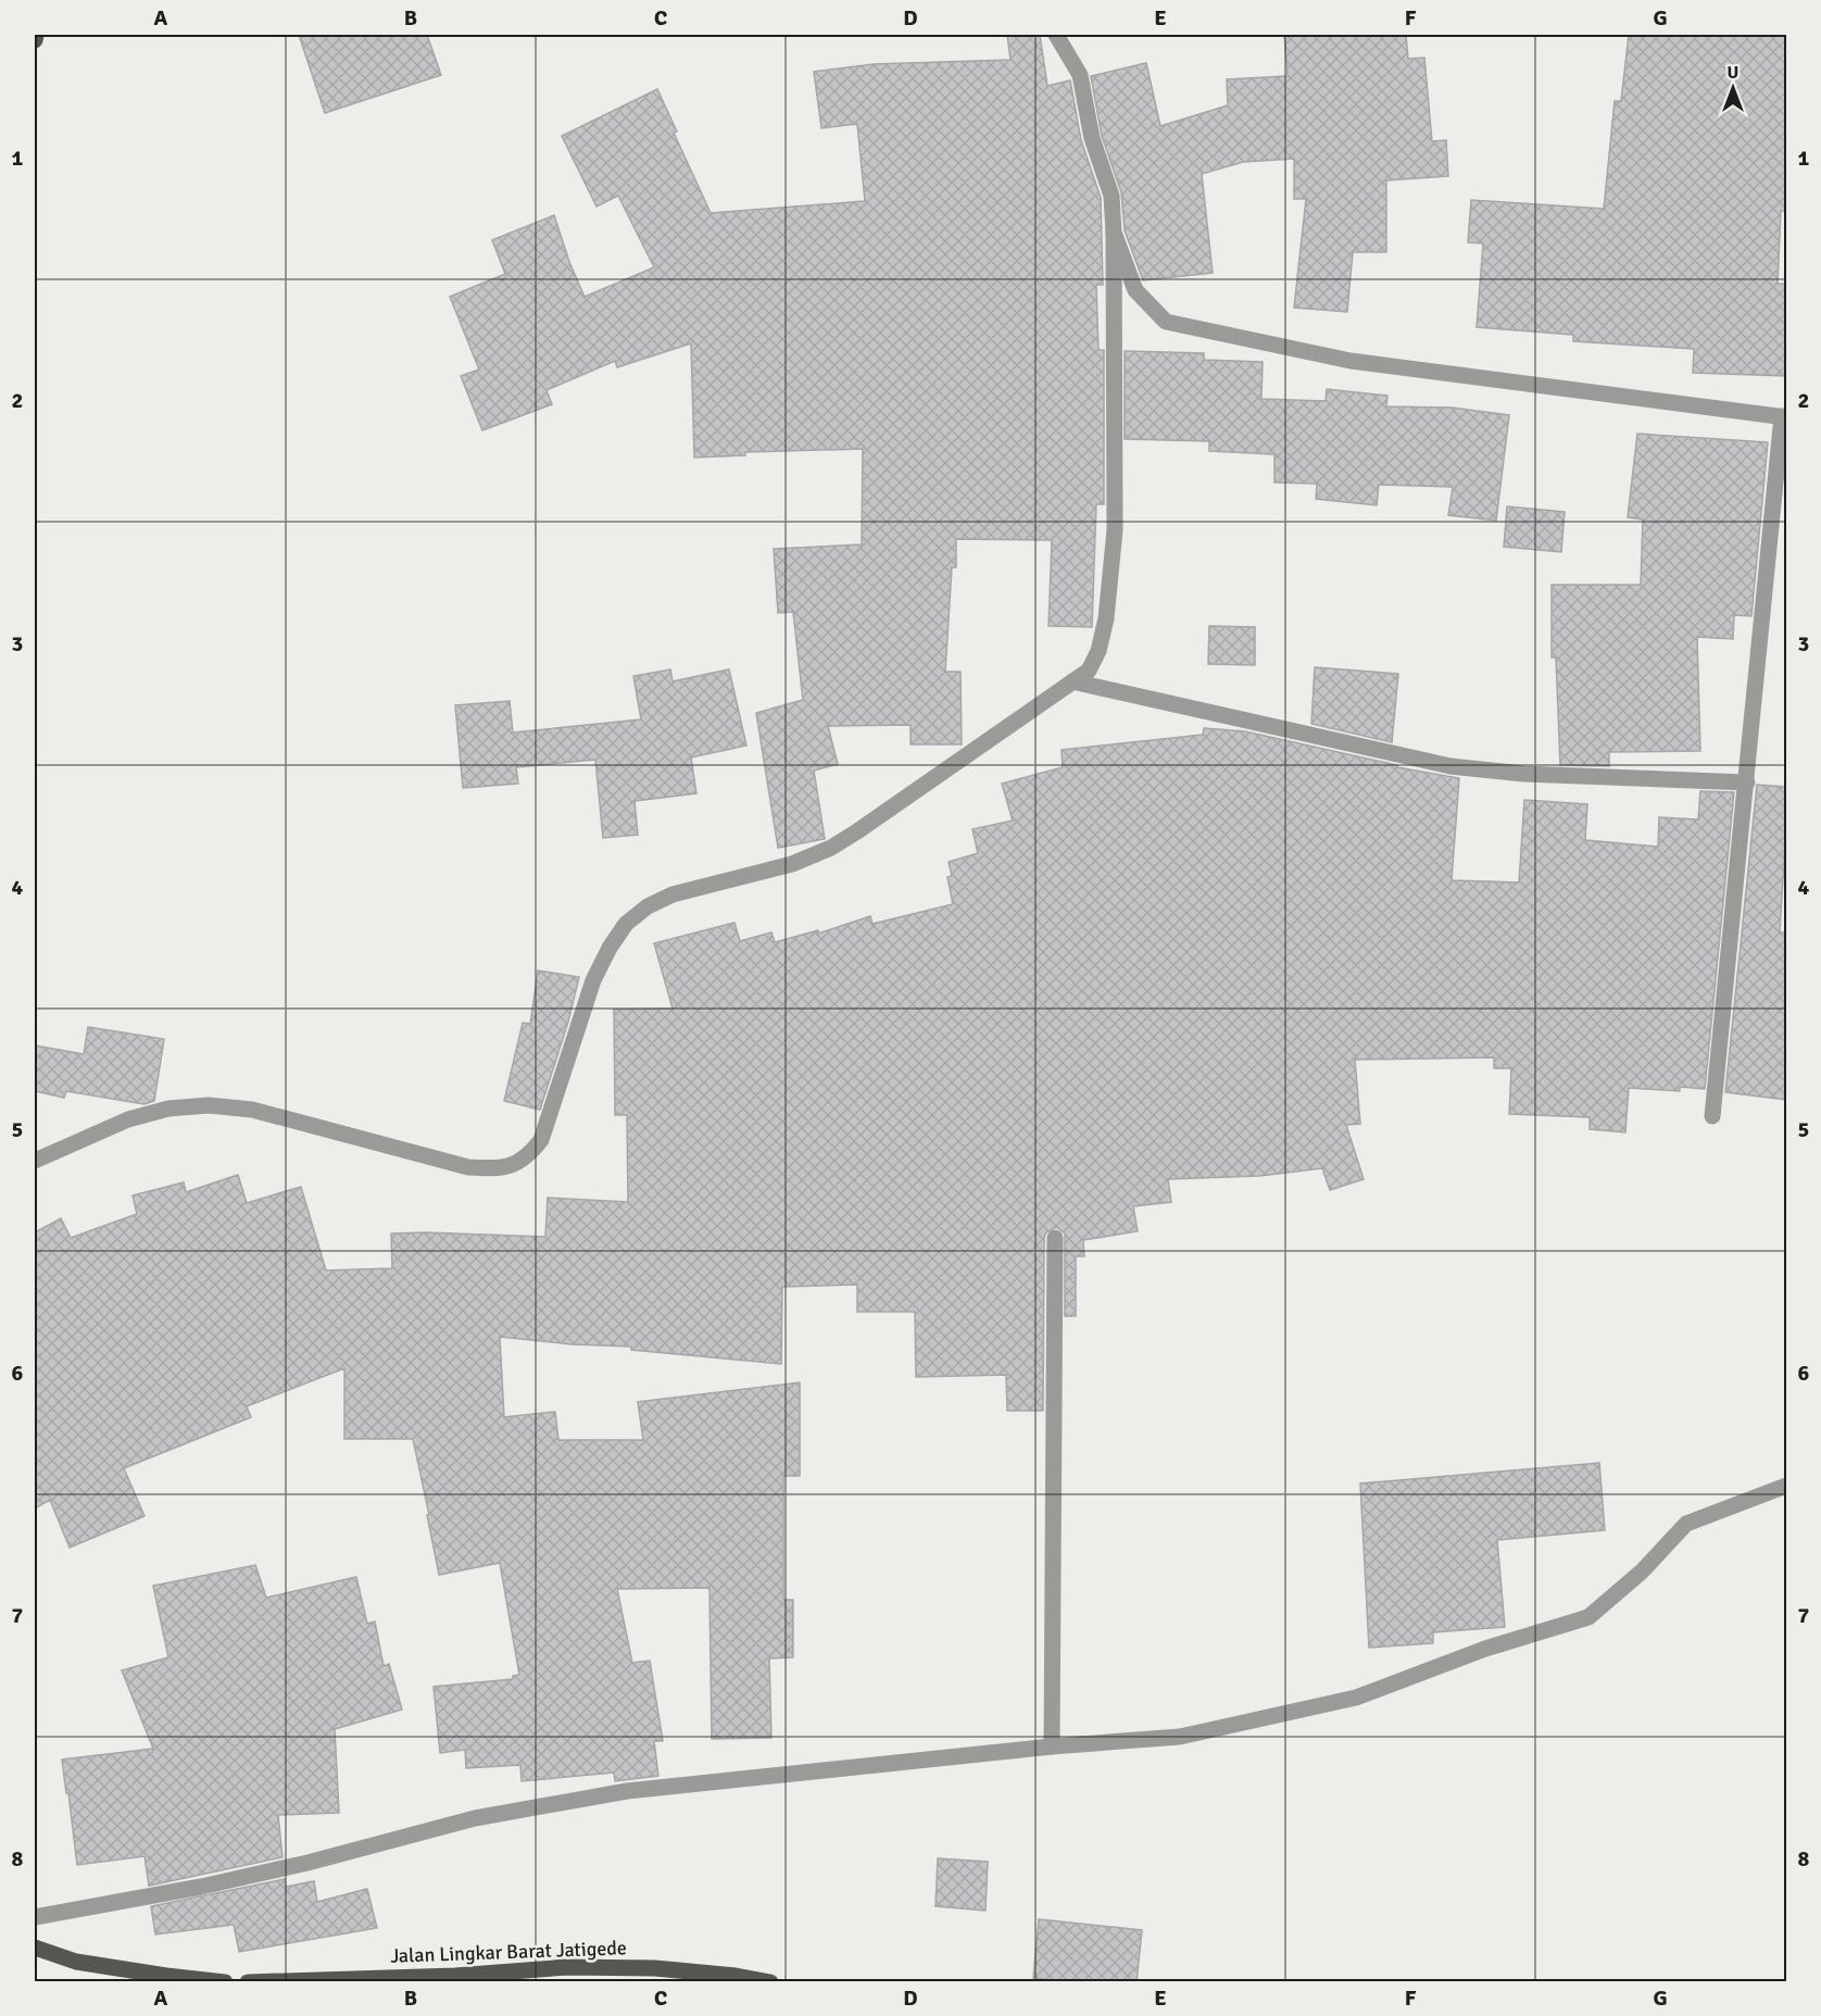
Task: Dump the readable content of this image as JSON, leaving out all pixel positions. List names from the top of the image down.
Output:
{
  "streets": {
    "main road": ["Jalan Lingkar Barat Jatigede"]
  },
  "north": "top",
  "grid": {
    "columns": [
      "A",
      "B",
      "C",
      "D",
      "E",
      "F",
      "G"
    ],
    "rows": [
      "1",
      "2",
      "3",
      "4",
      "5",
      "6",
      "7",
      "8"
    ]
  }
}
